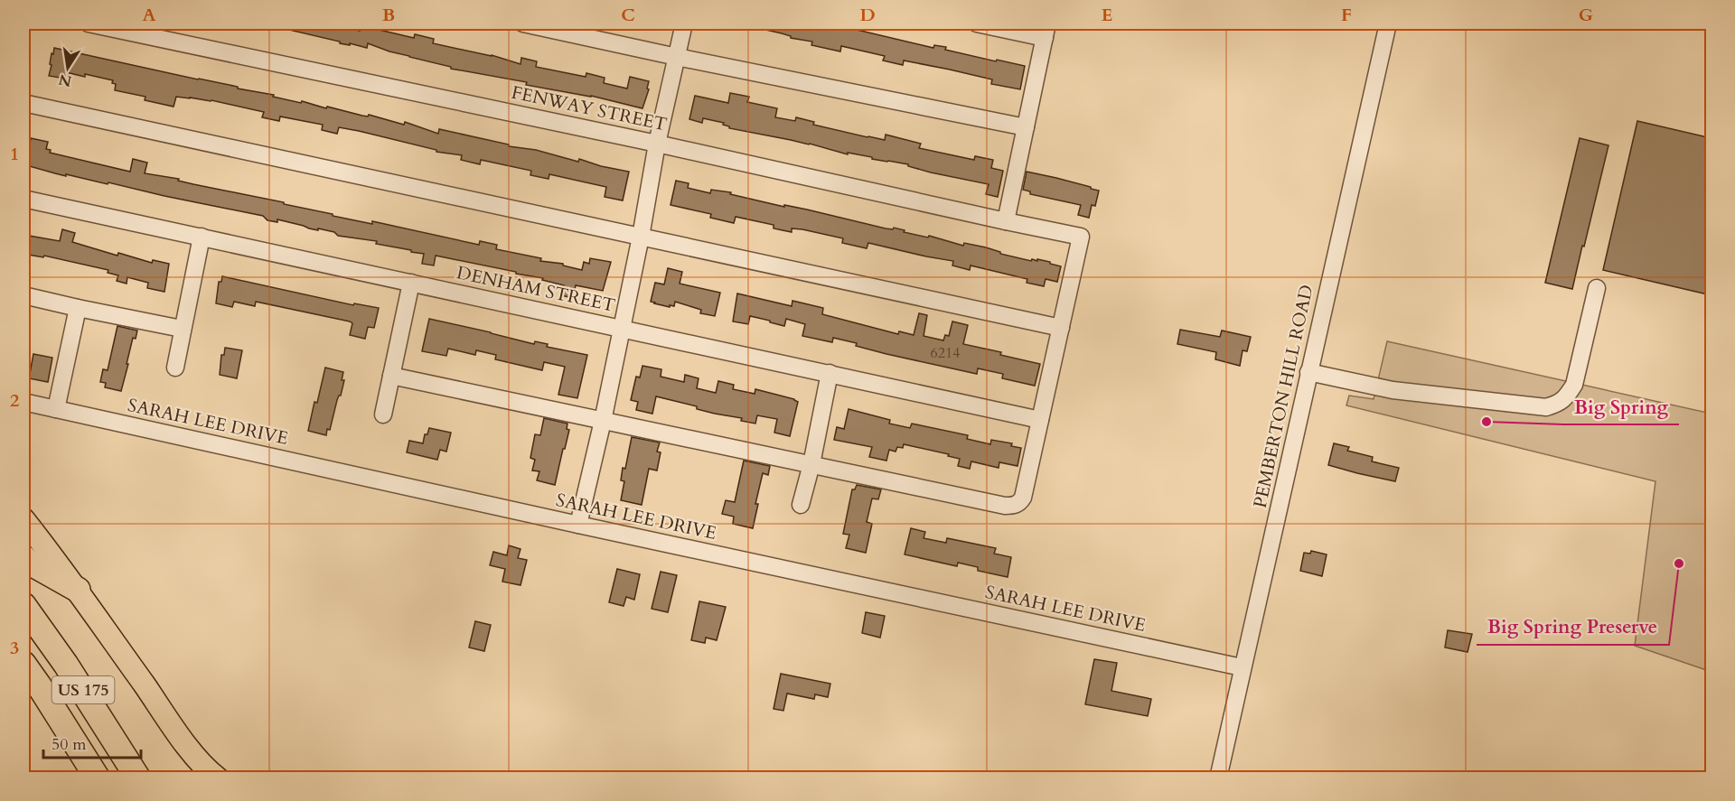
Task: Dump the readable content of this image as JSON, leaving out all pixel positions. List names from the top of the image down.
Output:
{
  "streets": {
    "highway": ["US 175"],
    "street": [
      "FENWAY STREET",
      "DENHAM STREET",
      "PEMBERTON HILL ROAD",
      "SARAH LEE DRIVE"
    ]
  },
  "crossings": [
    ["PEMBERTON HILL ROAD", "SARAH LEE DRIVE"]
  ],
  "places": ["Big Spring", "Big Spring Preserve"],
  "house_numbers": ["6214"],
  "scale_bar": "50 m",
  "north": "bottom",
  "grid": {
    "columns": [
      "A",
      "B",
      "C",
      "D",
      "E",
      "F",
      "G"
    ],
    "rows": ["1", "2", "3"]
  }
}
